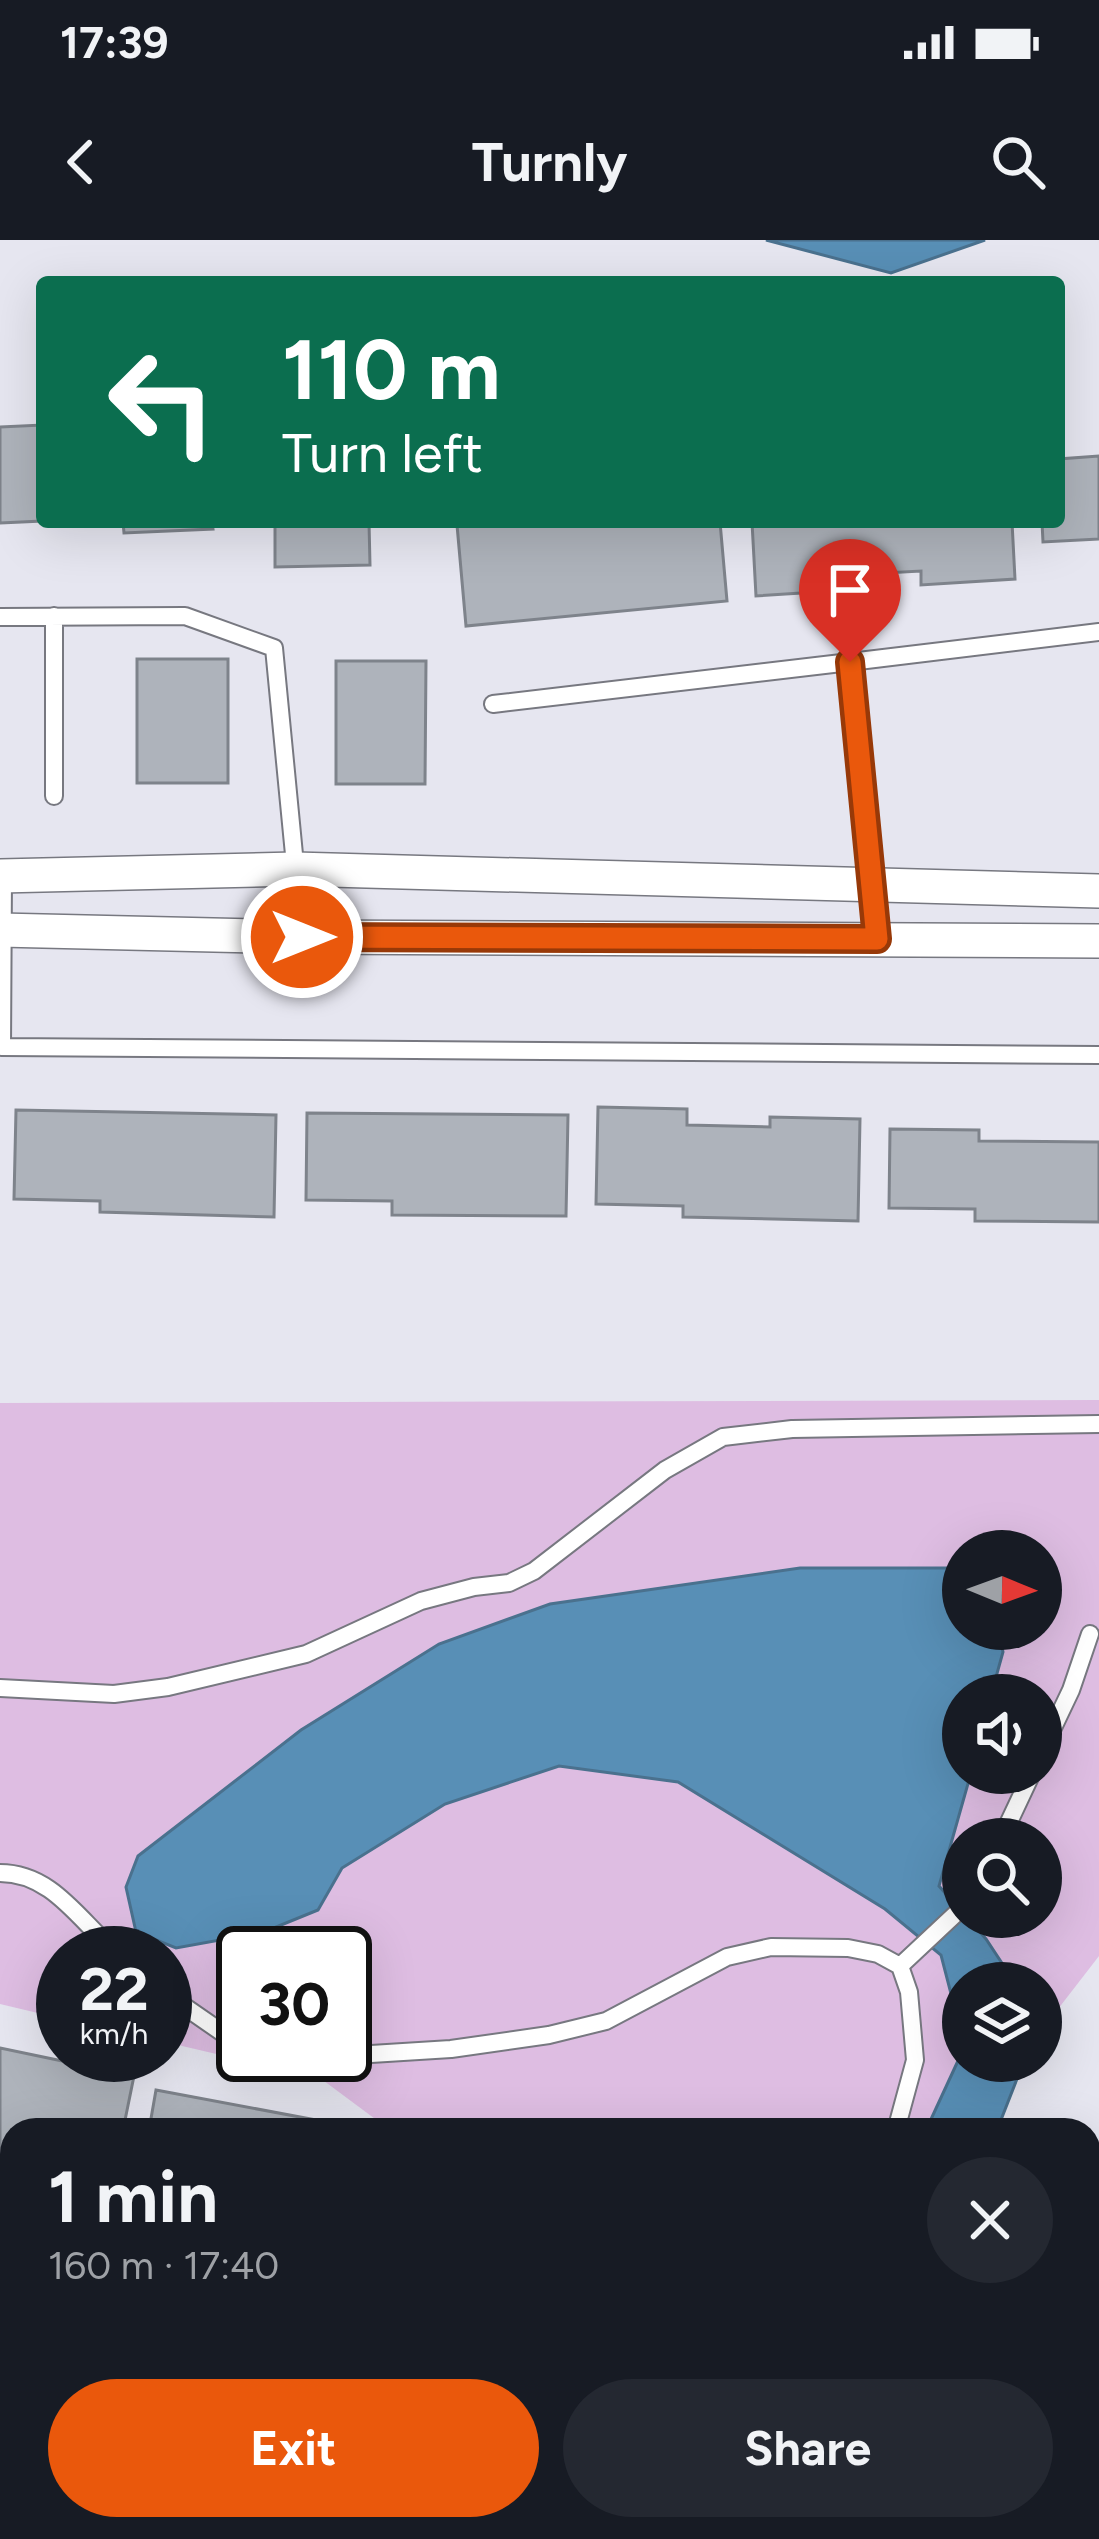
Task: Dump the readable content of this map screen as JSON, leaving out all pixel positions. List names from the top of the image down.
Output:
{
  "north": "right",
  "page": {
    "status": "17:39",
    "header": "Turnly",
    "turn": ["110 m", "Turn left"],
    "speed": "22 km/h",
    "limit": "30",
    "heading": ["1 min", "160 m · 17:40"],
    "buttons": ["Exit", "Share"]
  }
}
